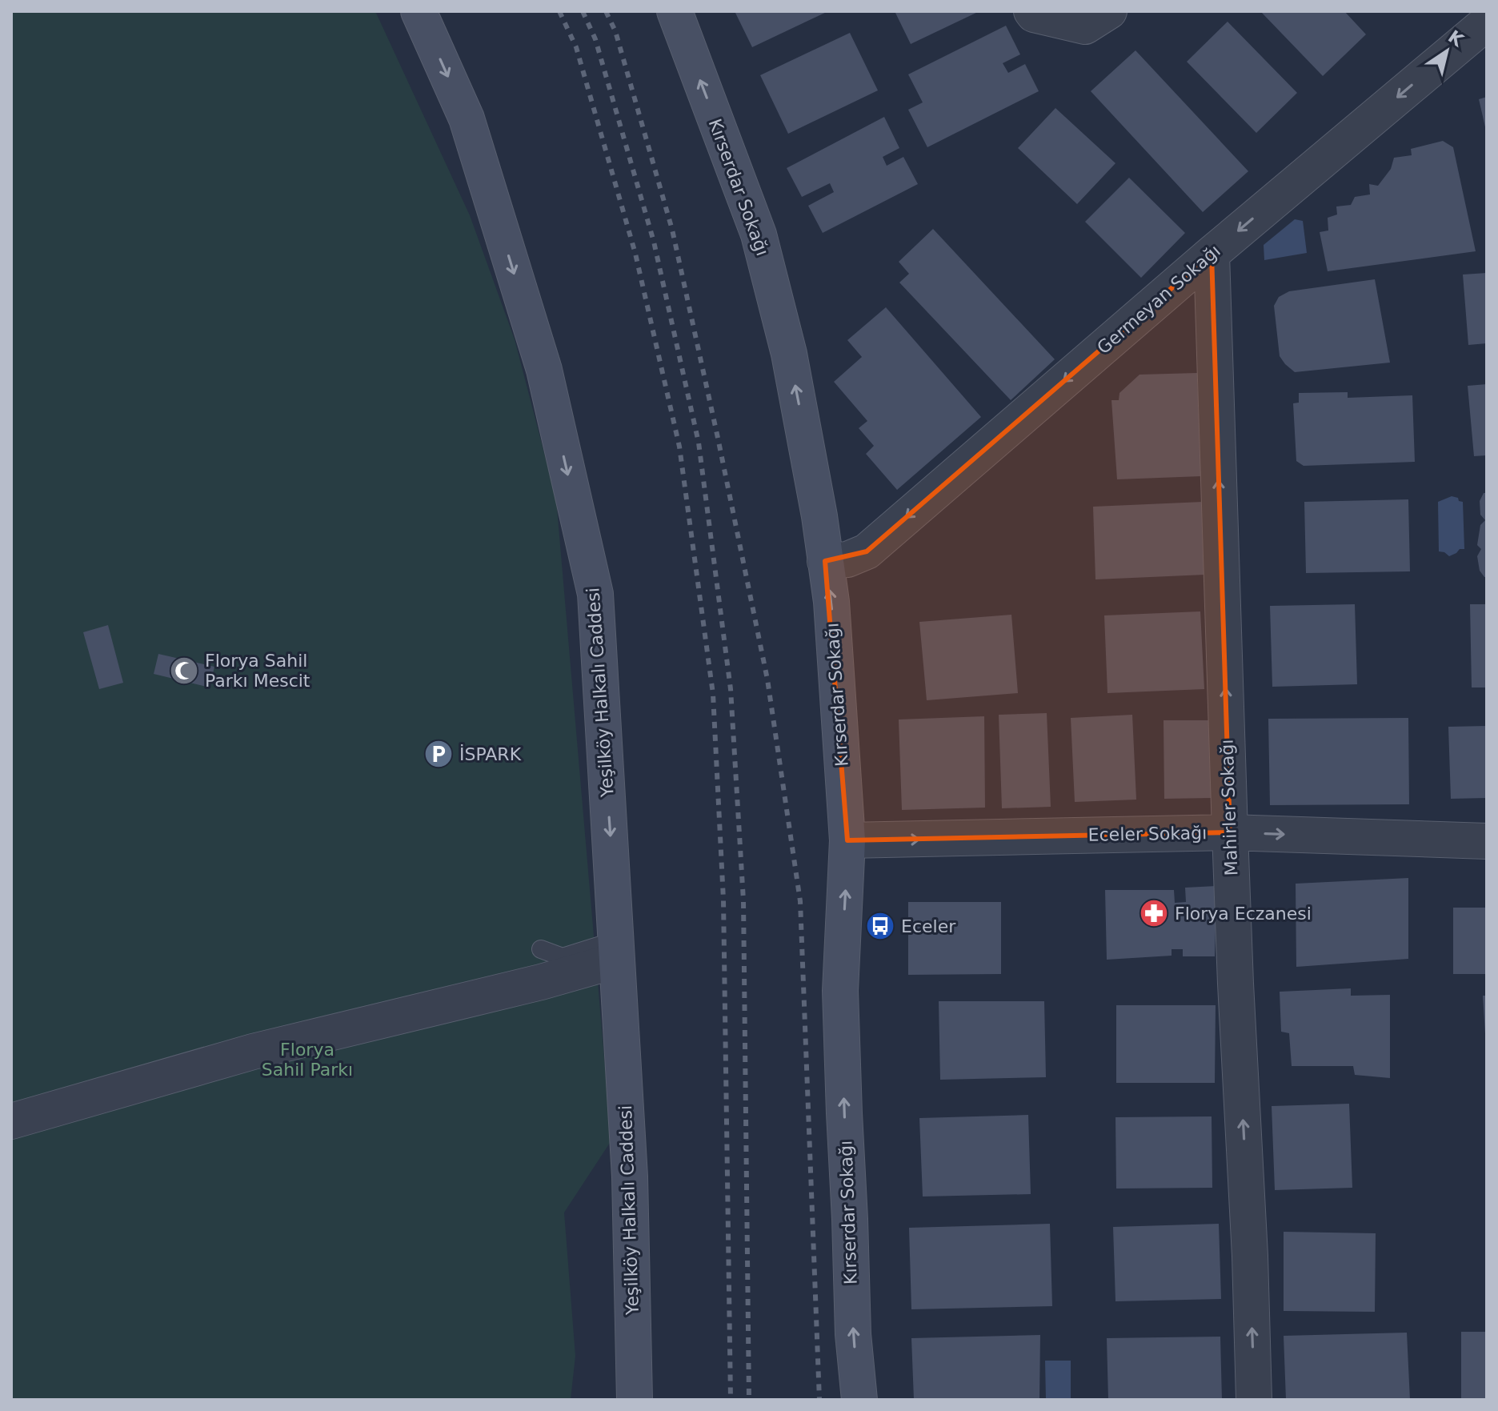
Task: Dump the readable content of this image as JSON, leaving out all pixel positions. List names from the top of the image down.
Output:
{
  "streets": {
    "main road": ["Kırserdar Sokağı", "Yeşilköy Halkalı Caddesi"],
    "street": ["Germeyan Sokağı", "Mahirler Sokağı", "Eceler Sokağı"]
  },
  "crossings": [
    ["Kırserdar Sokağı", "Germeyan Sokağı"],
    ["Kırserdar Sokağı", "Eceler Sokağı"],
    ["Germeyan Sokağı", "Mahirler Sokağı"],
    ["Mahirler Sokağı", "Eceler Sokağı"]
  ],
  "one_way": [
    "Kırserdar Sokağı",
    "Germeyan Sokağı",
    "Yeşilköy Halkalı Caddesi",
    "Mahirler Sokağı",
    "Eceler Sokağı"
  ],
  "parks": ["Florya Sahil Parkı"],
  "places": {
    "mosque": ["Florya Sahil Parkı Mescit"],
    "parking": ["İSPARK"],
    "pharmacy": ["Florya Eczanesi"],
    "bus stop": ["Eceler"]
  },
  "north": "top right"
}
